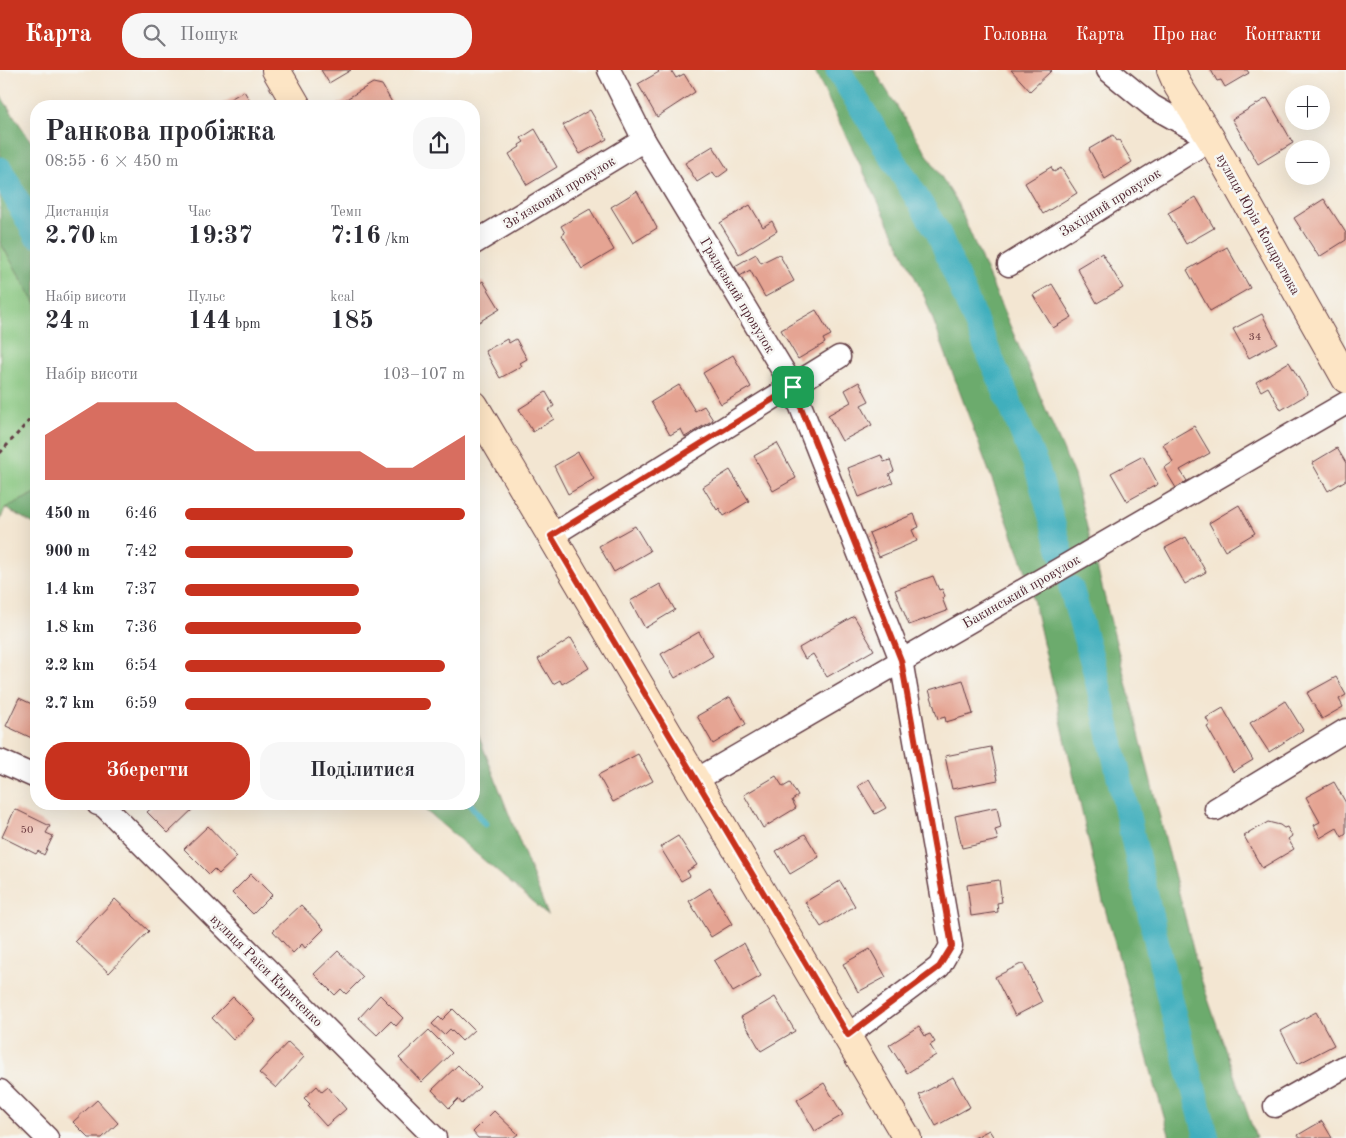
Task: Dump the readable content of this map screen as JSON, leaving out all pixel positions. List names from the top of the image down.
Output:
{
  "streets": {
    "street": [
      "Звʼязковий провулок",
      "Західний провулок",
      "вулиця Юрія Кондратюка",
      "Градизький провулок",
      "Бакинський провулок",
      "вулиця Раїси Кириченко"
    ]
  },
  "crossings": [
    ["Звʼязковий провулок", "Градизький провулок"],
    ["Західний провулок", "вулиця Юрія Кондратюка"],
    ["Градизький провулок", "Бакинський провулок"]
  ],
  "house_numbers": ["34", "50"],
  "page": {
    "header": "Карта",
    "search": "Пошук",
    "nav": [
      "Головна",
      "Карта",
      "Про нас",
      "Контакти"
    ],
    "map_buttons": ["+", "−"],
    "heading": ["Ранкова пробіжка", "08:55 · 6 × 450 m"],
    "stats": [
      ["Дистанція", "2.70 km"],
      ["Час", "19:37"],
      ["Темп", "7:16 /km"],
      ["Набір висоти", "24 m"],
      ["Пульс", "144 bpm"],
      ["kcal", "185"]
    ],
    "chart": ["Набір висоти", "103–107 m"],
    "list": [
      {
        "name": "450 m",
        "note": "6:46"
      },
      {
        "name": "900 m",
        "note": "7:42"
      },
      {
        "name": "1.4 km",
        "note": "7:37"
      },
      {
        "name": "1.8 km",
        "note": "7:36"
      },
      {
        "name": "2.2 km",
        "note": "6:54"
      },
      {
        "name": "2.7 km",
        "note": "6:59"
      }
    ],
    "buttons": ["Зберегти", "Поділитися"]
  }
}
